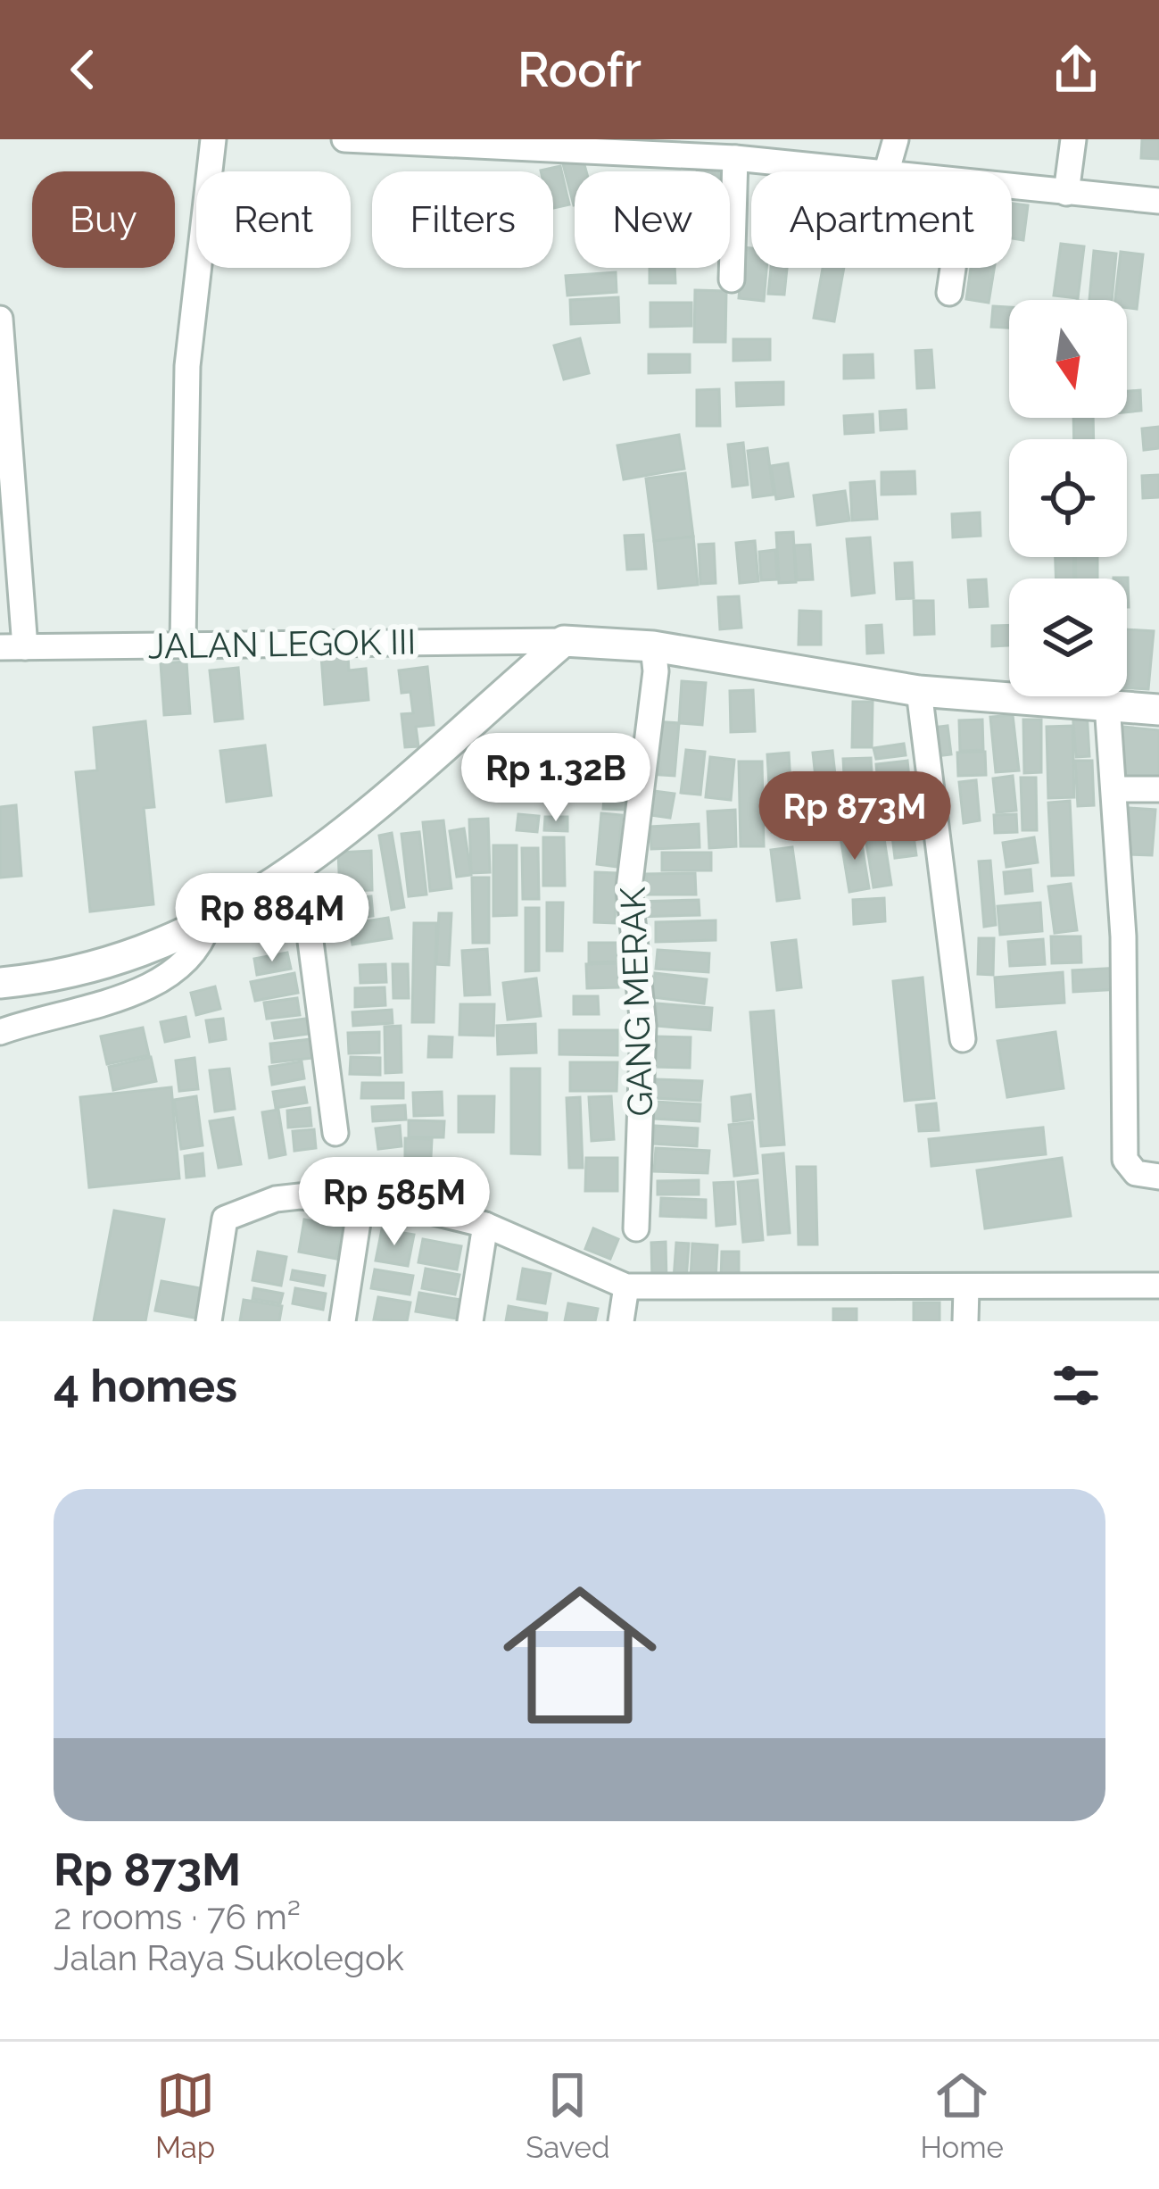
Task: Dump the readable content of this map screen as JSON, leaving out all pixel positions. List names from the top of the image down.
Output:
{
  "streets": {
    "street": ["JALAN LEGOK III", "GANG MERAK"]
  },
  "north": "bottom",
  "page": {
    "header": "Roofr",
    "chip": [
      "Buy",
      "Rent",
      "Filters",
      "New",
      "Apartment"
    ],
    "price": [
      "Rp 1.32B",
      "Rp 873M",
      "Rp 884M",
      "Rp 585M"
    ],
    "heading": "4 homes",
    "list": [
      {
        "name": "Rp 873M",
        "note": "2 rooms · 76 m² · Jalan Raya Sukolegok"
      }
    ],
    "tabs": ["Map", "Saved", "Home"]
  }
}
